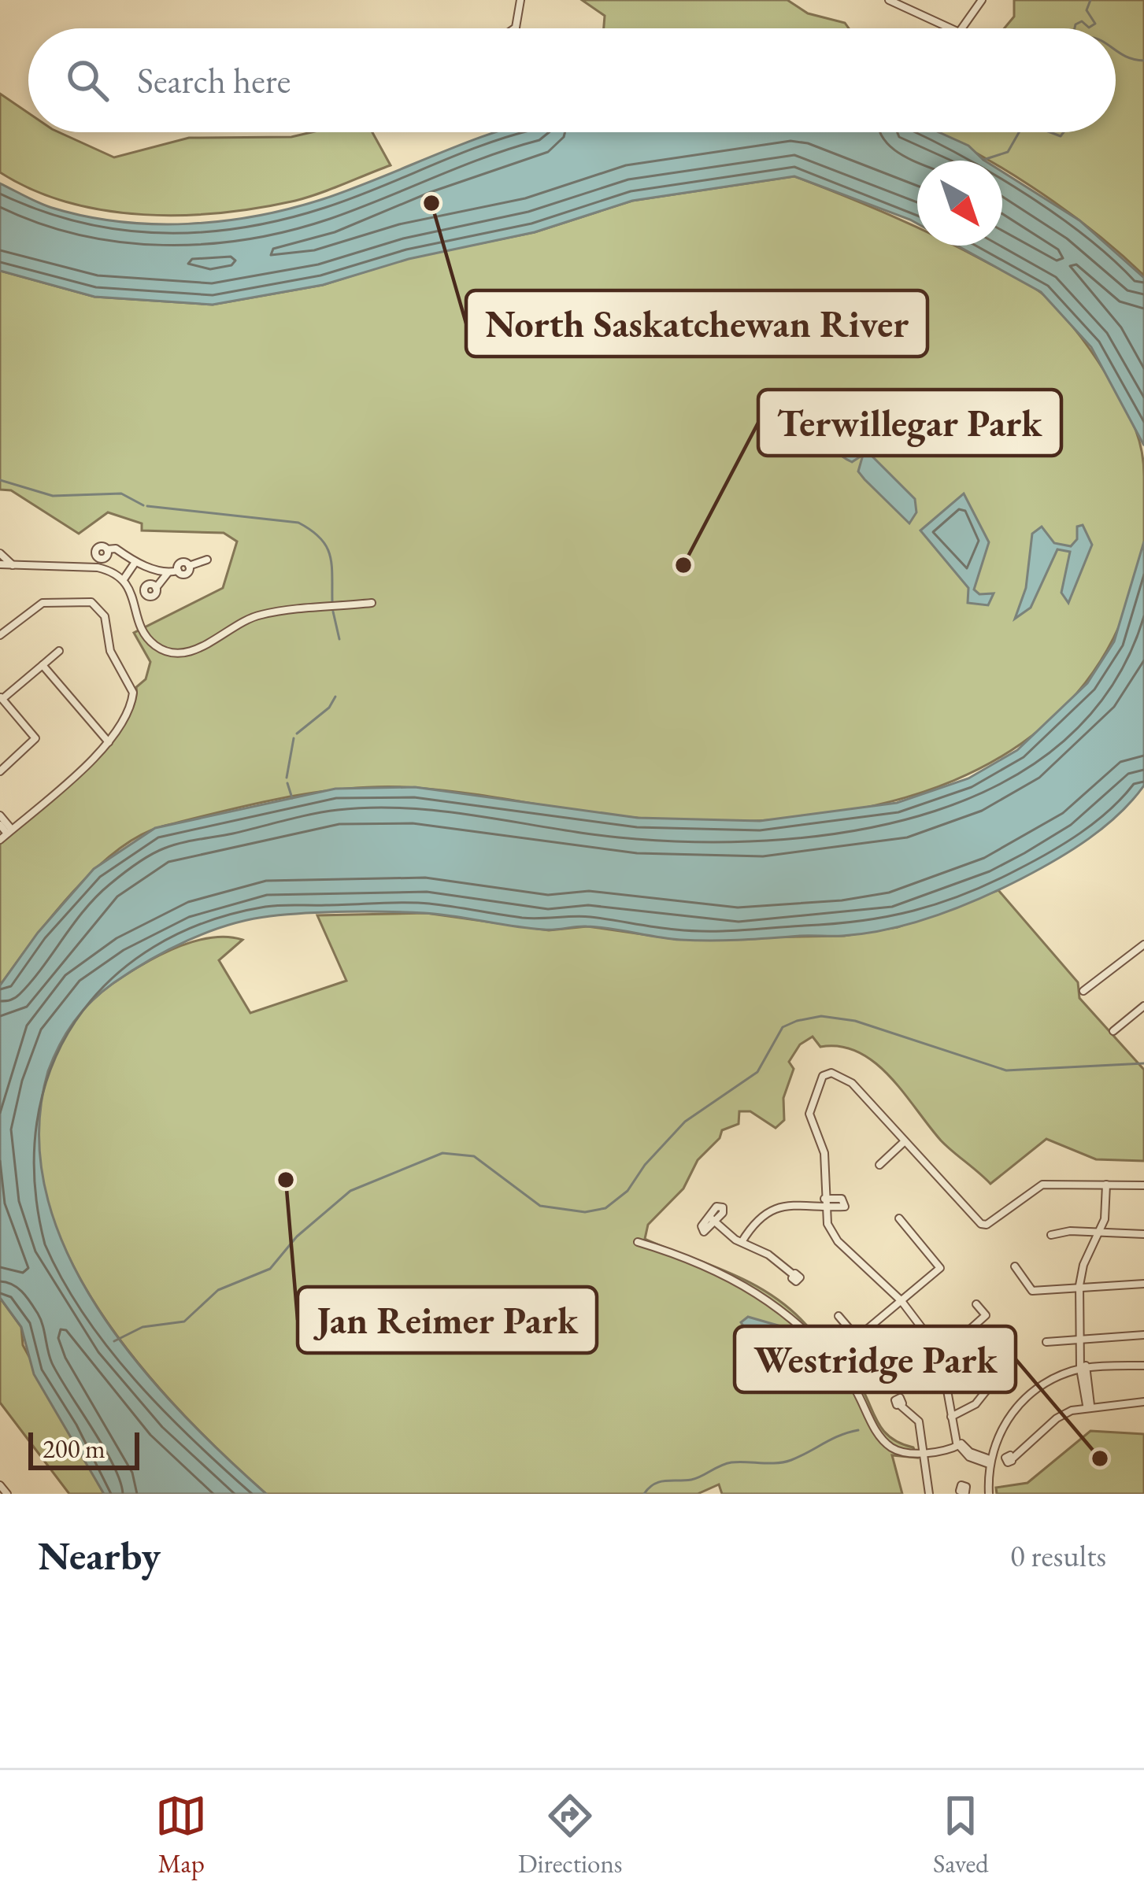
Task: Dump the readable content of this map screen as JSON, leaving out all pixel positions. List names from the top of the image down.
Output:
{
  "places": [
    "North Saskatchewan River",
    "Terwillegar Park",
    "Jan Reimer Park",
    "Westridge Park"
  ],
  "scale_bar": "200 m",
  "north": "bottom right",
  "page": {
    "search": "Search here",
    "scale": "200 m",
    "heading": ["Nearby", "0 results"],
    "nav": ["Map", "Directions", "Saved"]
  }
}
